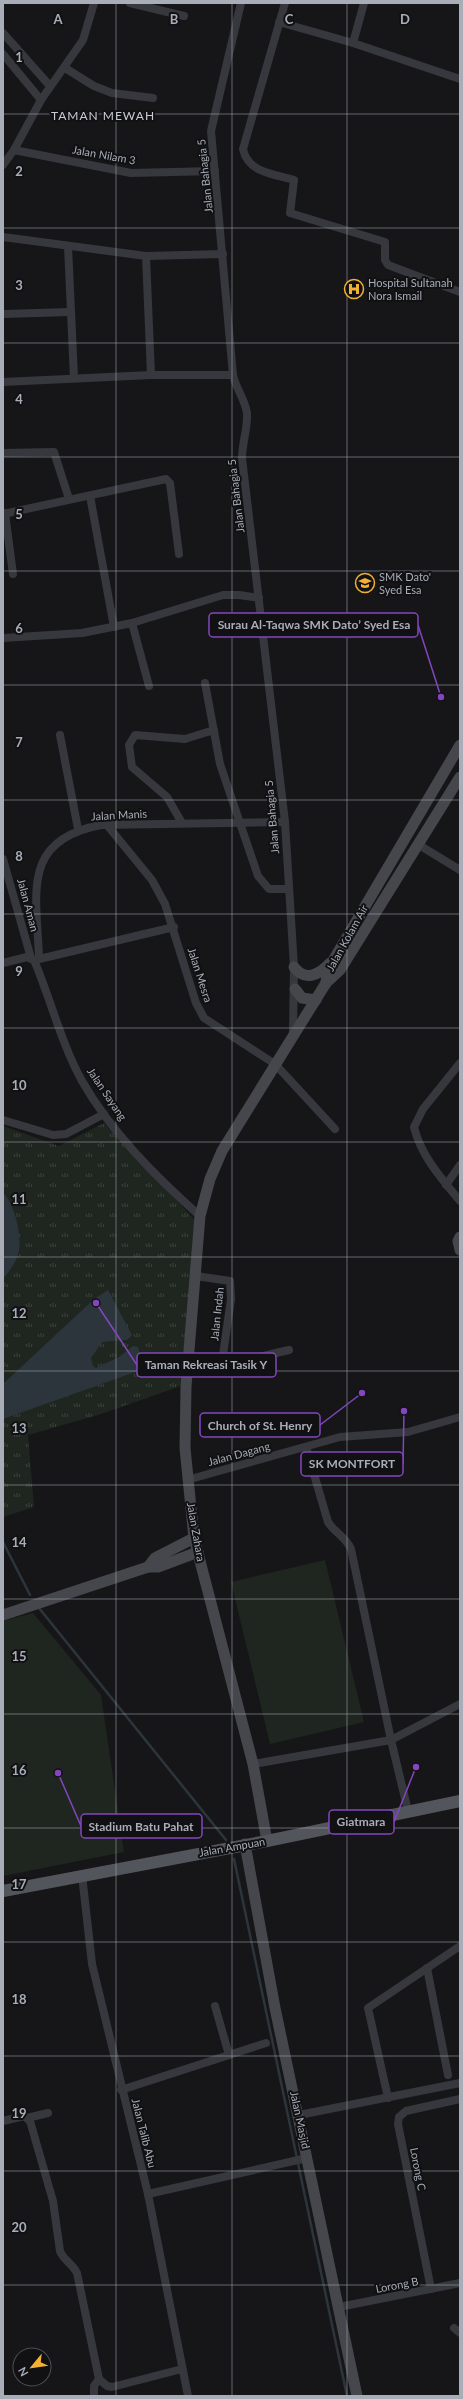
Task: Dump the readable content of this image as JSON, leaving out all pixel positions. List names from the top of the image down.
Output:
{
  "streets": {
    "main road": ["Jalan Ampuan"],
    "street": [
      "Jalan Nilam 3",
      "Jalan Bahagia 5",
      "Jalan Manis",
      "Jalan Aman",
      "Jalan Kolam Air",
      "Jalan Mesra",
      "Jalan Sayang",
      "Jalan Indah",
      "Jalan Dagang",
      "Jalan Zahara",
      "Jalan Masjid",
      "Jalan Talib Abu",
      "Lorong C",
      "Lorong B"
    ]
  },
  "crossings": [
    ["Jalan Nilam 3", "Jalan Bahagia 5"],
    ["Jalan Bahagia 5", "Jalan Manis"],
    ["Jalan Bahagia 5", "Jalan Zahara"],
    ["Jalan Manis", "Jalan Aman"],
    ["Jalan Manis", "Jalan Mesra"],
    ["Jalan Manis", "Jalan Sayang"],
    ["Jalan Aman", "Jalan Sayang"],
    ["Jalan Kolam Air", "Jalan Zahara"],
    ["Jalan Mesra", "Jalan Zahara"],
    ["Jalan Sayang", "Jalan Zahara"],
    ["Jalan Indah", "Jalan Zahara"],
    ["Jalan Dagang", "Jalan Zahara"],
    ["Jalan Zahara", "Jalan Ampuan"],
    ["Jalan Ampuan", "Jalan Masjid"],
    ["Jalan Ampuan", "Jalan Talib Abu"],
    ["Jalan Masjid", "Lorong B"],
    ["Lorong C", "Lorong B"]
  ],
  "districts": ["TAMAN MEWAH"],
  "places": {
    "hospital": ["Hospital Sultanah Nora Ismail"],
    "school or university": ["SMK Dato' Syed Esa"],
    "other": [
      "Surau Al-Taqwa SMK Dato’ Syed Esa",
      "Taman Rekreasi Tasik Y",
      "Church of St. Henry",
      "SK MONTFORT",
      "Giatmara",
      "Stadium Batu Pahat"
    ]
  },
  "north": "bottom left",
  "grid": {
    "columns": [
      "A",
      "B",
      "C",
      "D"
    ],
    "rows": [
      "1",
      "2",
      "3",
      "4",
      "5",
      "6",
      "7",
      "8",
      "9",
      "10",
      "11",
      "12",
      "13",
      "14",
      "15",
      "16",
      "17",
      "18",
      "19",
      "20"
    ]
  }
}
